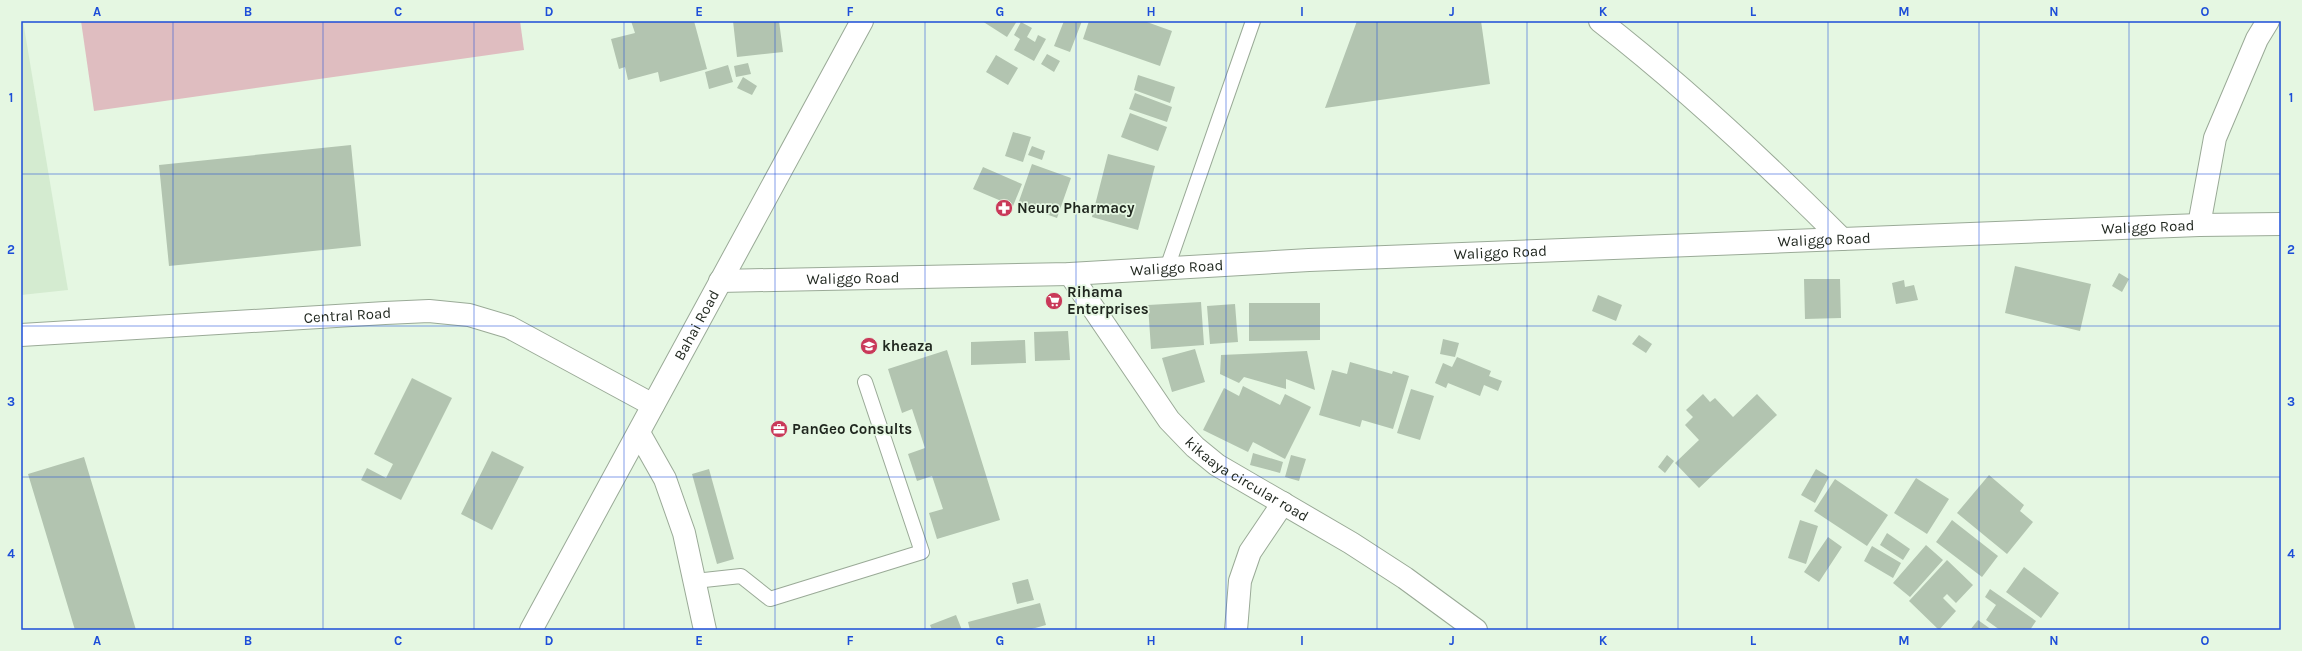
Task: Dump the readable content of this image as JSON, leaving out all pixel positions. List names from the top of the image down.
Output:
{
  "streets": {
    "street": [
      "Waliggo Road",
      "Central Road",
      "Bahai Road",
      "kikaaya circular road"
    ]
  },
  "crossings": [
    ["Waliggo Road", "Bahai Road"],
    ["Waliggo Road", "kikaaya circular road"],
    ["Central Road", "Bahai Road"]
  ],
  "places": {
    "pharmacy": ["Neuro Pharmacy"],
    "supermarket": ["Rihama Enterprises"],
    "school or university": ["kheaza"],
    "office": ["PanGeo Consults"]
  },
  "grid": {
    "columns": [
      "A",
      "B",
      "C",
      "D",
      "E",
      "F",
      "G",
      "H",
      "I",
      "J",
      "K",
      "L",
      "M",
      "N",
      "O"
    ],
    "rows": [
      "1",
      "2",
      "3",
      "4"
    ]
  }
}
